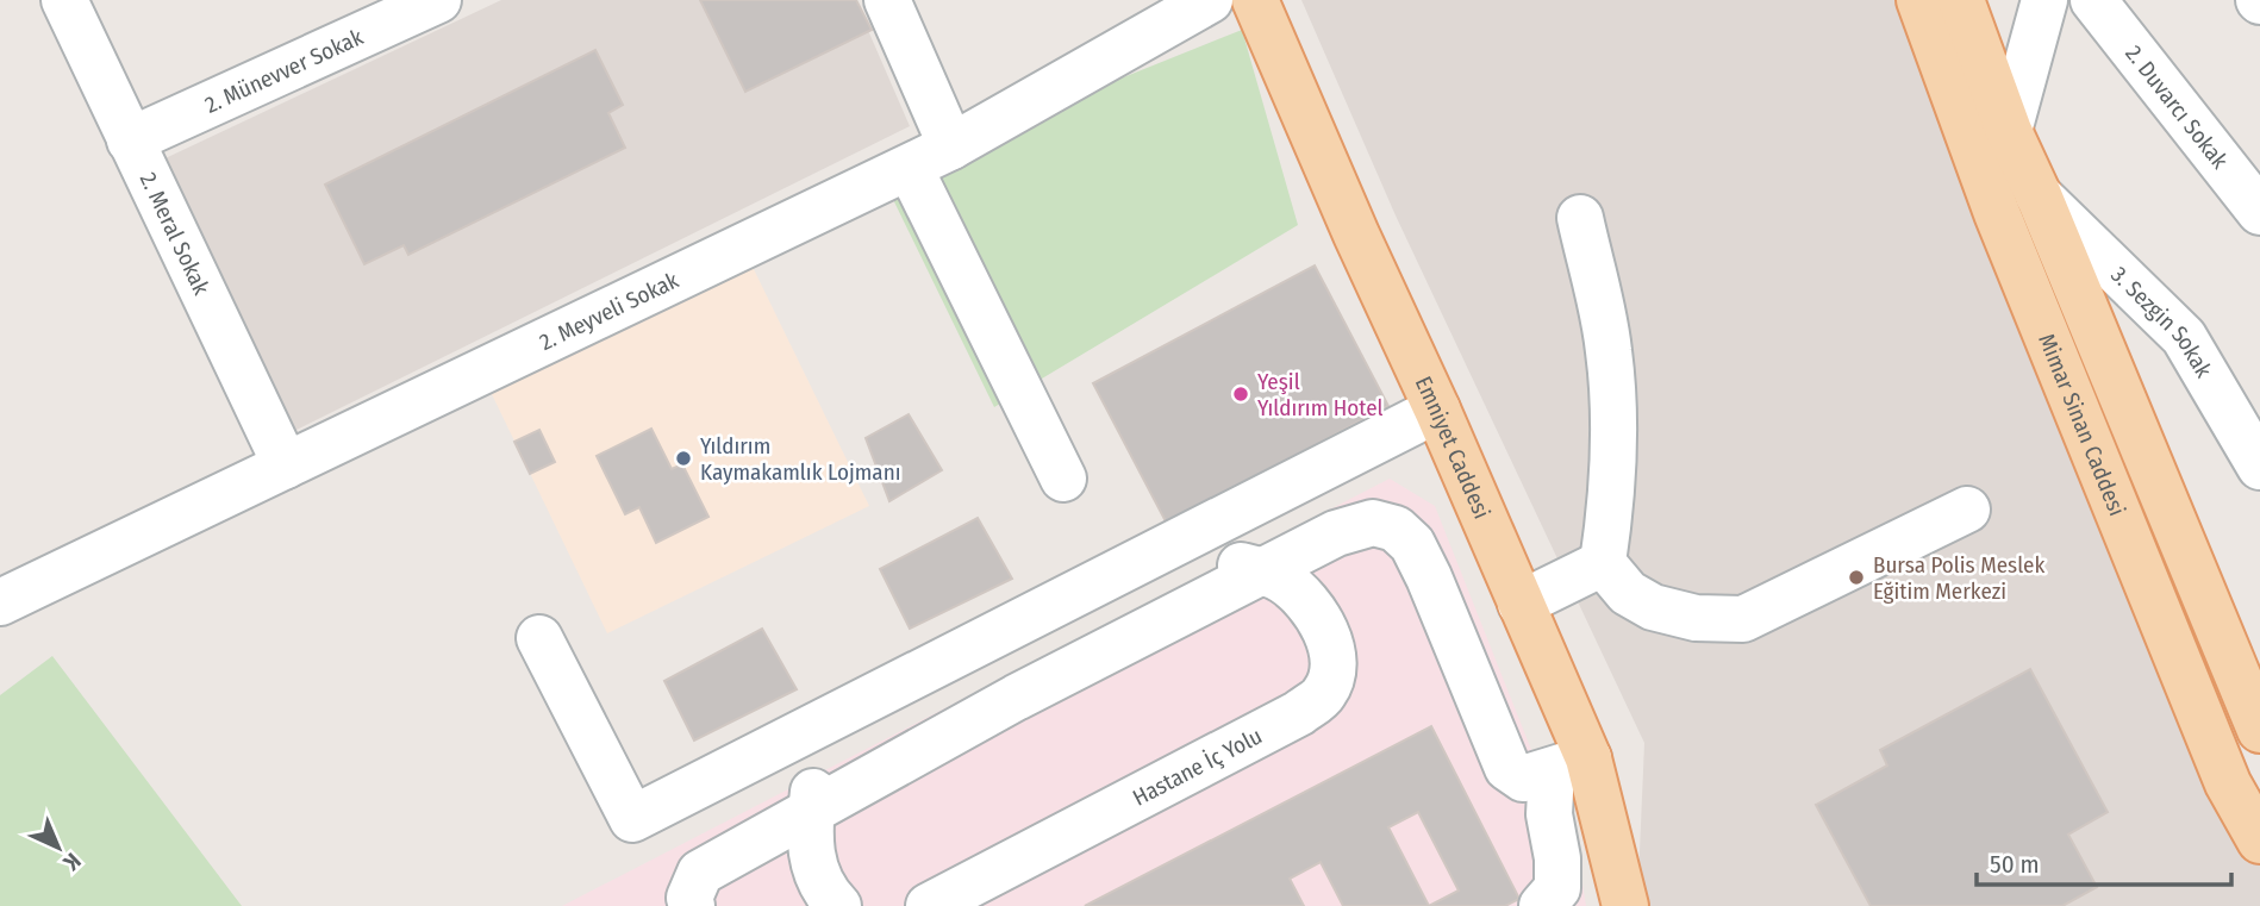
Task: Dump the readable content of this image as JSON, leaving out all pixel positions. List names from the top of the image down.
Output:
{
  "streets": {
    "main road": ["Mimar Sinan Caddesi", "Emniyet Caddesi"],
    "street": [
      "2. Münevver Sokak",
      "2. Duvarcı Sokak",
      "2. Meral Sokak",
      "2. Meyveli Sokak",
      "3. Sezgin Sokak",
      "Hastane İç Yolu"
    ]
  },
  "crossings": [
    ["2. Münevver Sokak", "2. Meral Sokak"],
    ["2. Meral Sokak", "2. Meyveli Sokak"],
    ["3. Sezgin Sokak", "Mimar Sinan Caddesi"]
  ],
  "places": ["Yeşil Yıldırım Hotel", "Yıldırım Kaymakamlık Lojmanı", "Bursa Polis Meslek Eğitim Merkezi"],
  "scale_bar": "50 m",
  "north": "bottom right"
}
